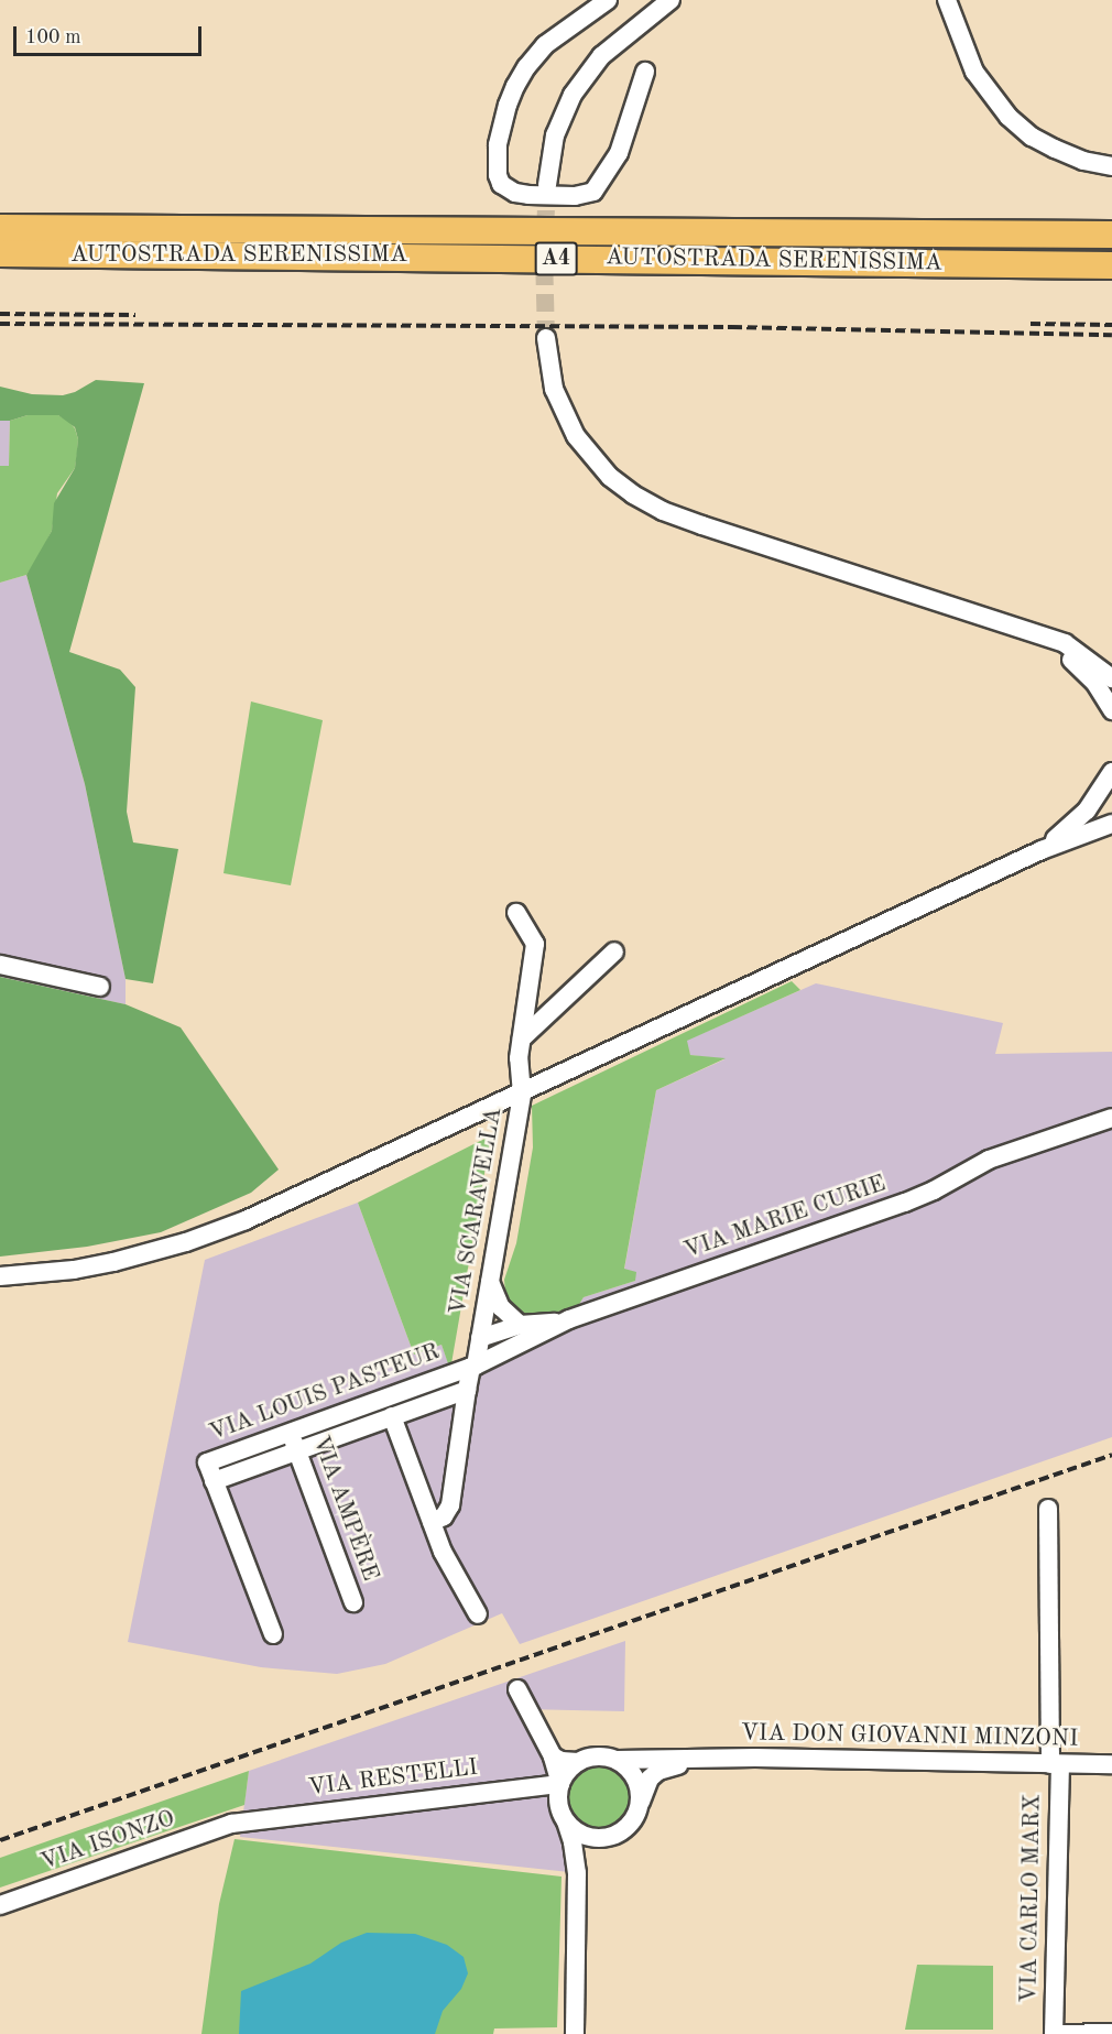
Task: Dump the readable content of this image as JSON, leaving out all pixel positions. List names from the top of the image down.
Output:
{
  "streets": {
    "highway": ["AUTOSTRADA SERENISSIMA", "A4"],
    "street": [
      "VIA SCARAVELLA",
      "VIA MARIE CURIE",
      "VIA LOUIS PASTEUR",
      "VIA AMPÈRE",
      "VIA DON GIOVANNI MINZONI",
      "VIA RESTELLI",
      "VIA ISONZO",
      "VIA CARLO MARX"
    ]
  },
  "crossings": [
    ["VIA SCARAVELLA", "VIA MARIE CURIE"],
    ["VIA SCARAVELLA", "VIA LOUIS PASTEUR"],
    ["VIA MARIE CURIE", "VIA LOUIS PASTEUR"],
    ["VIA LOUIS PASTEUR", "VIA AMPÈRE"],
    ["VIA DON GIOVANNI MINZONI", "VIA RESTELLI"],
    ["VIA DON GIOVANNI MINZONI", "VIA CARLO MARX"],
    ["VIA RESTELLI", "VIA ISONZO"]
  ],
  "scale_bar": "100 m"
}
